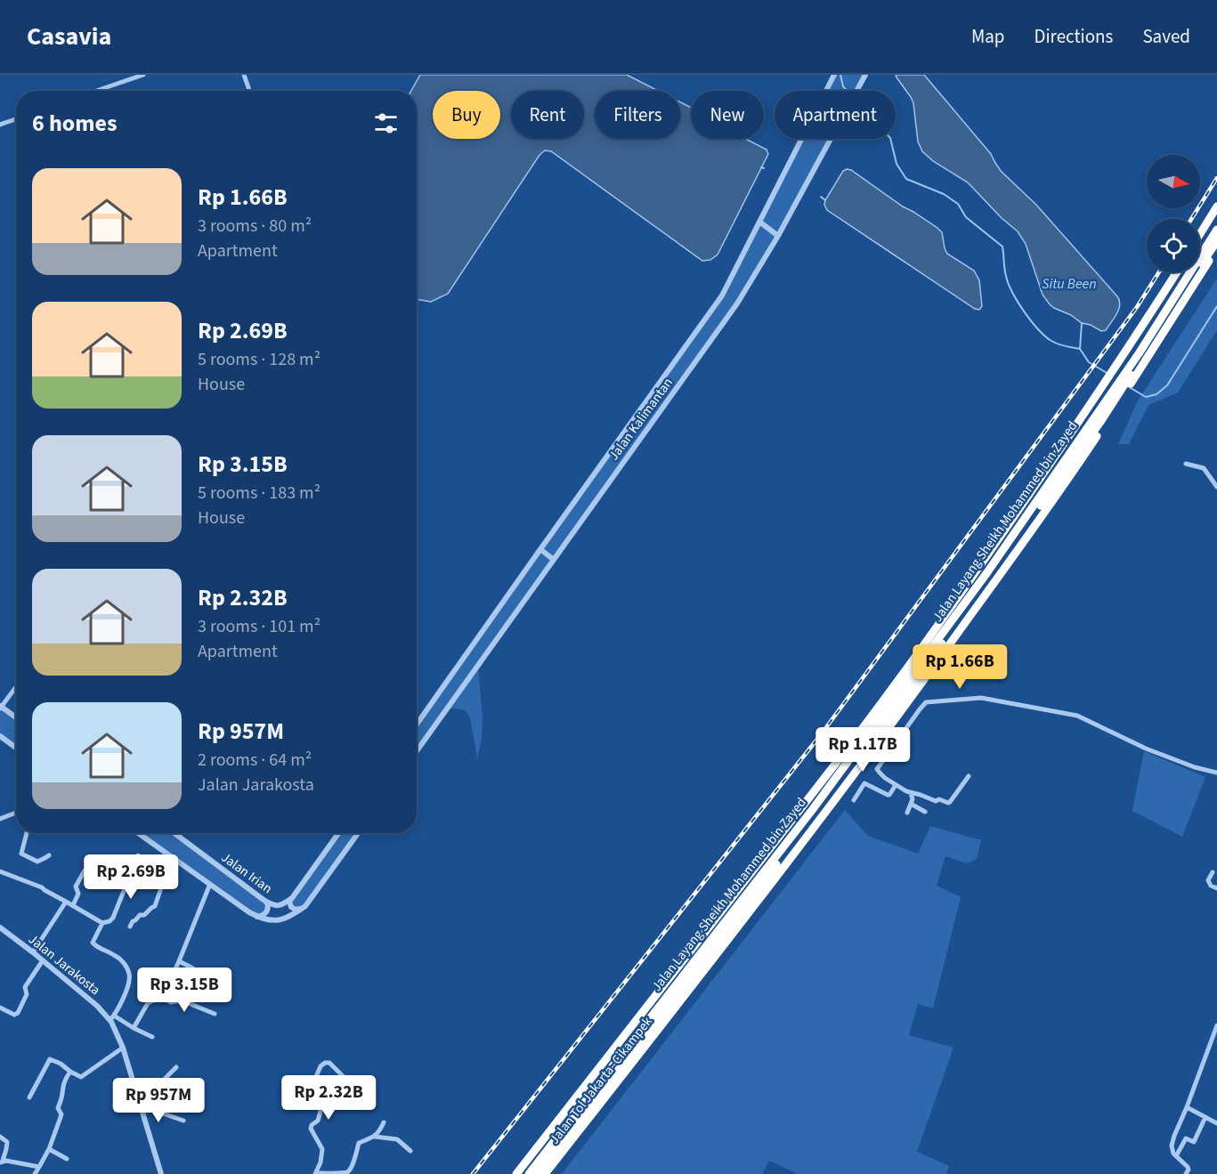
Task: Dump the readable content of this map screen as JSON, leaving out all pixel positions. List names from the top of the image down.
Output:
{
  "streets": {
    "highway": ["Jalan Layang Sheikh Mohammed bin Zayed", "Jalan Tol Jakarta–Cikampek"],
    "street": ["Jalan Kalimantan", "Jalan Irian", "Jalan Jarakosta"]
  },
  "water": ["Situ Been"],
  "north": "right",
  "page": {
    "header": "Casavia",
    "nav": ["Map", "Directions", "Saved"],
    "chip": [
      "Buy",
      "Rent",
      "Filters",
      "New",
      "Apartment"
    ],
    "heading": "6 homes",
    "list": [
      {
        "name": "Rp 1.66B",
        "note": "3 rooms · 80 m² · Apartment"
      },
      {
        "name": "Rp 2.69B",
        "note": "5 rooms · 128 m² · House"
      },
      {
        "name": "Rp 3.15B",
        "note": "5 rooms · 183 m² · House"
      },
      {
        "name": "Rp 2.32B",
        "note": "3 rooms · 101 m² · Apartment"
      },
      {
        "name": "Rp 957M",
        "note": "2 rooms · 64 m² · Jalan Jarakosta"
      }
    ],
    "price": [
      "Rp 1.66B",
      "Rp 1.17B",
      "Rp 2.69B",
      "Rp 3.15B",
      "Rp 2.32B",
      "Rp 957M"
    ]
  }
}
